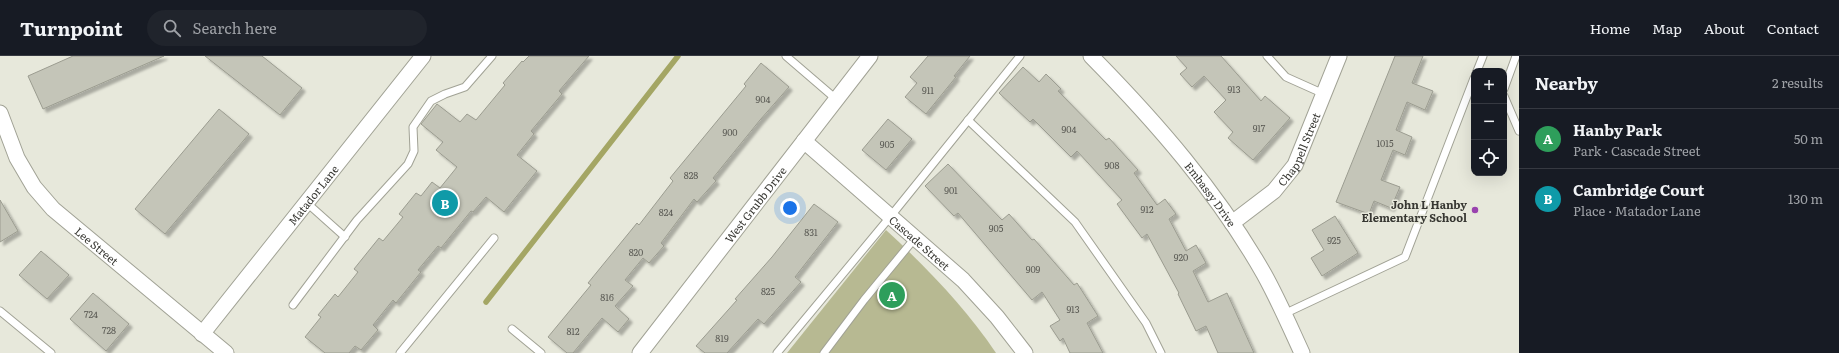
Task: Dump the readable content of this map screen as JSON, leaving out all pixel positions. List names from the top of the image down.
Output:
{
  "streets": {
    "street": [
      "Chappell Street",
      "Matador Lane",
      "Embassy Drive",
      "West Grubb Drive",
      "Cascade Street",
      "Lee Street"
    ]
  },
  "crossings": [
    ["Chappell Street", "Embassy Drive"],
    ["Matador Lane", "Lee Street"],
    ["West Grubb Drive", "Cascade Street"]
  ],
  "places": ["John L Hanby Elementary School"],
  "house_numbers": [
    "913",
    "911",
    "904",
    "917",
    "904",
    "900",
    "1015",
    "905",
    "908",
    "828",
    "901",
    "912",
    "824",
    "905",
    "831",
    "925",
    "820",
    "920",
    "909",
    "825",
    "816",
    "913",
    "724",
    "728",
    "812",
    "819"
  ],
  "page": {
    "header": "Turnpoint",
    "search": "Search here",
    "nav": [
      "Home",
      "Map",
      "About",
      "Contact"
    ],
    "heading": ["Nearby", "2 results"],
    "map_buttons": ["+", "−"],
    "list": [
      {
        "mark": "A",
        "name": "Hanby Park",
        "note": "Park · Cascade Street",
        "value": "50 m"
      },
      {
        "mark": "B",
        "name": "Cambridge Court",
        "note": "Place · Matador Lane",
        "value": "130 m"
      }
    ],
    "pins": ["B", "A"]
  }
}
